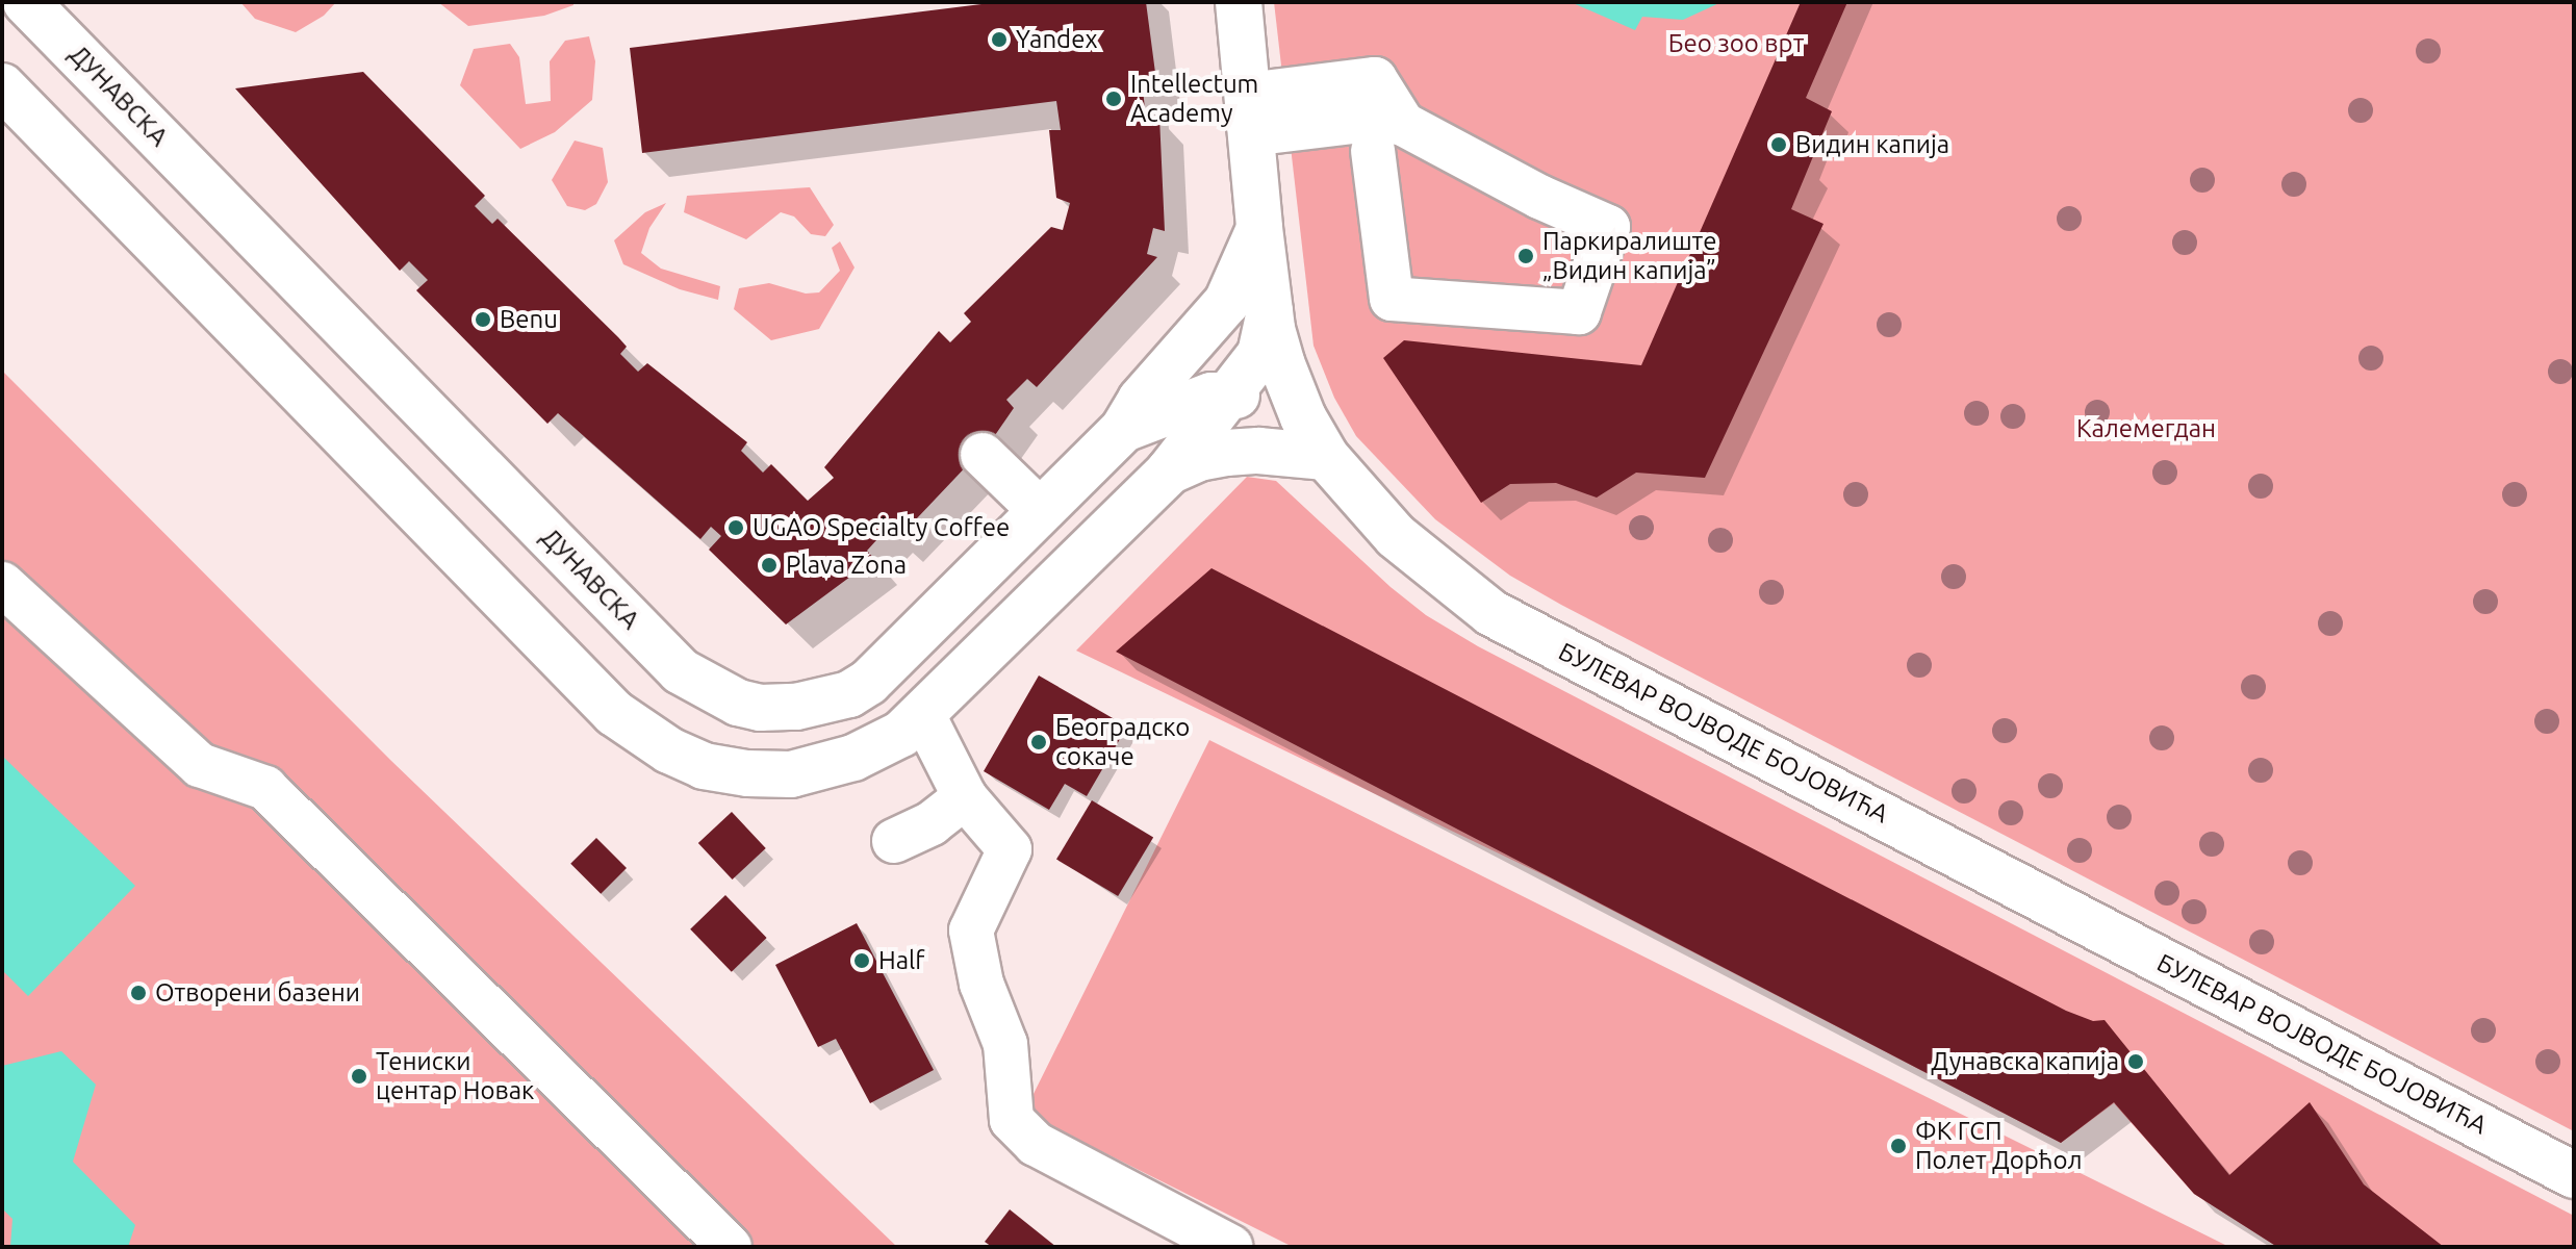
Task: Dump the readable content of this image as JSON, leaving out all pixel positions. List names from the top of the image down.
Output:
{
  "streets": {
    "main road": ["ДУНАВСКА", "БУЛЕВАР ВОЈВОДЕ БОЈОВИЋА"]
  },
  "parks": ["Бео зоо врт", "Калемегдан"],
  "places": [
    "Yandex",
    "Intellectum Academy",
    "Видин капија",
    "Паркиралиште „Видин капија”",
    "Benu",
    "UGAO Specialty Coffee",
    "Plava Zona",
    "Београдско сокаче",
    "Half",
    "Отворени базени",
    "Дунавска капија",
    "Тениски центар Новак",
    "ФК ГСП Полет Дорћол"
  ]
}
